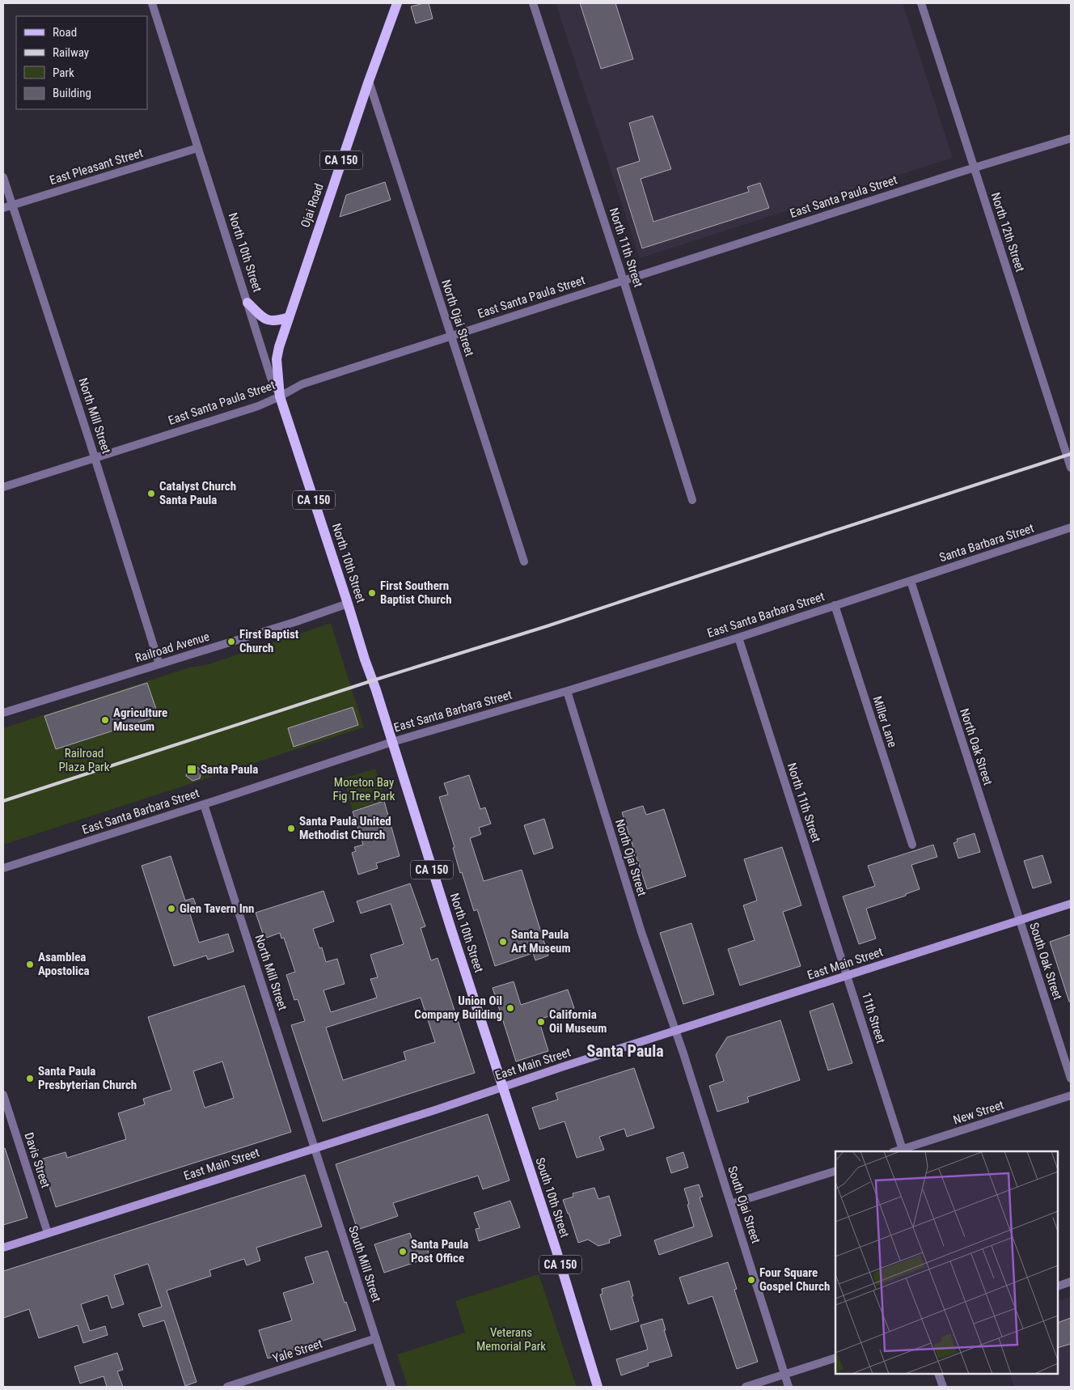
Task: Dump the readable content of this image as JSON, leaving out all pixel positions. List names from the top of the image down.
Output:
{
  "streets": {
    "main road": [
      "CA 150",
      "Ojai Road",
      "North 10th Street",
      "South 10th Street"
    ],
    "street": [
      "East Pleasant Street",
      "East Santa Paula Street",
      "North 12th Street",
      "North 11th Street",
      "North Ojai Street",
      "North Mill Street",
      "Santa Barbara Street",
      "East Santa Barbara Street",
      "Railroad Avenue",
      "Miller Lane",
      "North Oak Street",
      "South Oak Street",
      "East Main Street",
      "11th Street",
      "New Street",
      "Davis Street",
      "South Ojai Street",
      "South Mill Street",
      "Yale Street"
    ]
  },
  "crossings": [
    ["East Pleasant Street", "North 10th Street"],
    ["East Pleasant Street", "North Mill Street"],
    ["East Santa Paula Street", "Ojai Road"],
    ["East Santa Paula Street", "North 12th Street"],
    ["East Santa Paula Street", "North 11th Street"],
    ["East Santa Paula Street", "North 10th Street"],
    ["East Santa Paula Street", "North Ojai Street"],
    ["East Santa Paula Street", "North Mill Street"],
    ["Ojai Road", "North 10th Street"],
    ["Ojai Road", "North Ojai Street"],
    ["North 11th Street", "East Santa Barbara Street"],
    ["North 11th Street", "East Main Street"],
    ["North 11th Street", "11th Street"],
    ["North 10th Street", "East Santa Barbara Street"],
    ["North 10th Street", "Railroad Avenue"],
    ["North 10th Street", "East Main Street"],
    ["North 10th Street", "South 10th Street"],
    ["North Ojai Street", "East Santa Barbara Street"],
    ["North Ojai Street", "East Main Street"],
    ["North Ojai Street", "South Ojai Street"],
    ["North Mill Street", "East Santa Barbara Street"],
    ["North Mill Street", "Railroad Avenue"],
    ["North Mill Street", "East Main Street"],
    ["North Mill Street", "South Mill Street"],
    ["Santa Barbara Street", "East Santa Barbara Street"],
    ["Santa Barbara Street", "North Oak Street"],
    ["East Santa Barbara Street", "Miller Lane"],
    ["East Santa Barbara Street", "North Oak Street"],
    ["North Oak Street", "South Oak Street"],
    ["North Oak Street", "East Main Street"],
    ["South Oak Street", "East Main Street"],
    ["East Main Street", "11th Street"],
    ["East Main Street", "Davis Street"],
    ["East Main Street", "South 10th Street"],
    ["East Main Street", "South Ojai Street"],
    ["East Main Street", "South Mill Street"],
    ["11th Street", "New Street"],
    ["South Mill Street", "Yale Street"]
  ],
  "districts": ["Santa Paula"],
  "parks": ["Railroad Plaza Park", "Moreton Bay Fig Tree Park", "Veterans Memorial Park"],
  "places": {
    "other": [
      "Catalyst Church Santa Paula",
      "First Southern Baptist Church",
      "First Baptist Church",
      "Agriculture Museum",
      "Santa Paula United Methodist Church",
      "Glen Tavern Inn",
      "Santa Paula Art Museum",
      "Asamblea Apostolica",
      "Union Oil Company Building",
      "California Oil Museum",
      "Santa Paula Presbyterian Church",
      "Santa Paula Post Office",
      "Four Square Gospel Church"
    ],
    "transit": ["Santa Paula"]
  },
  "legend": [
    "Road",
    "Railway",
    "Park",
    "Building"
  ]
}
